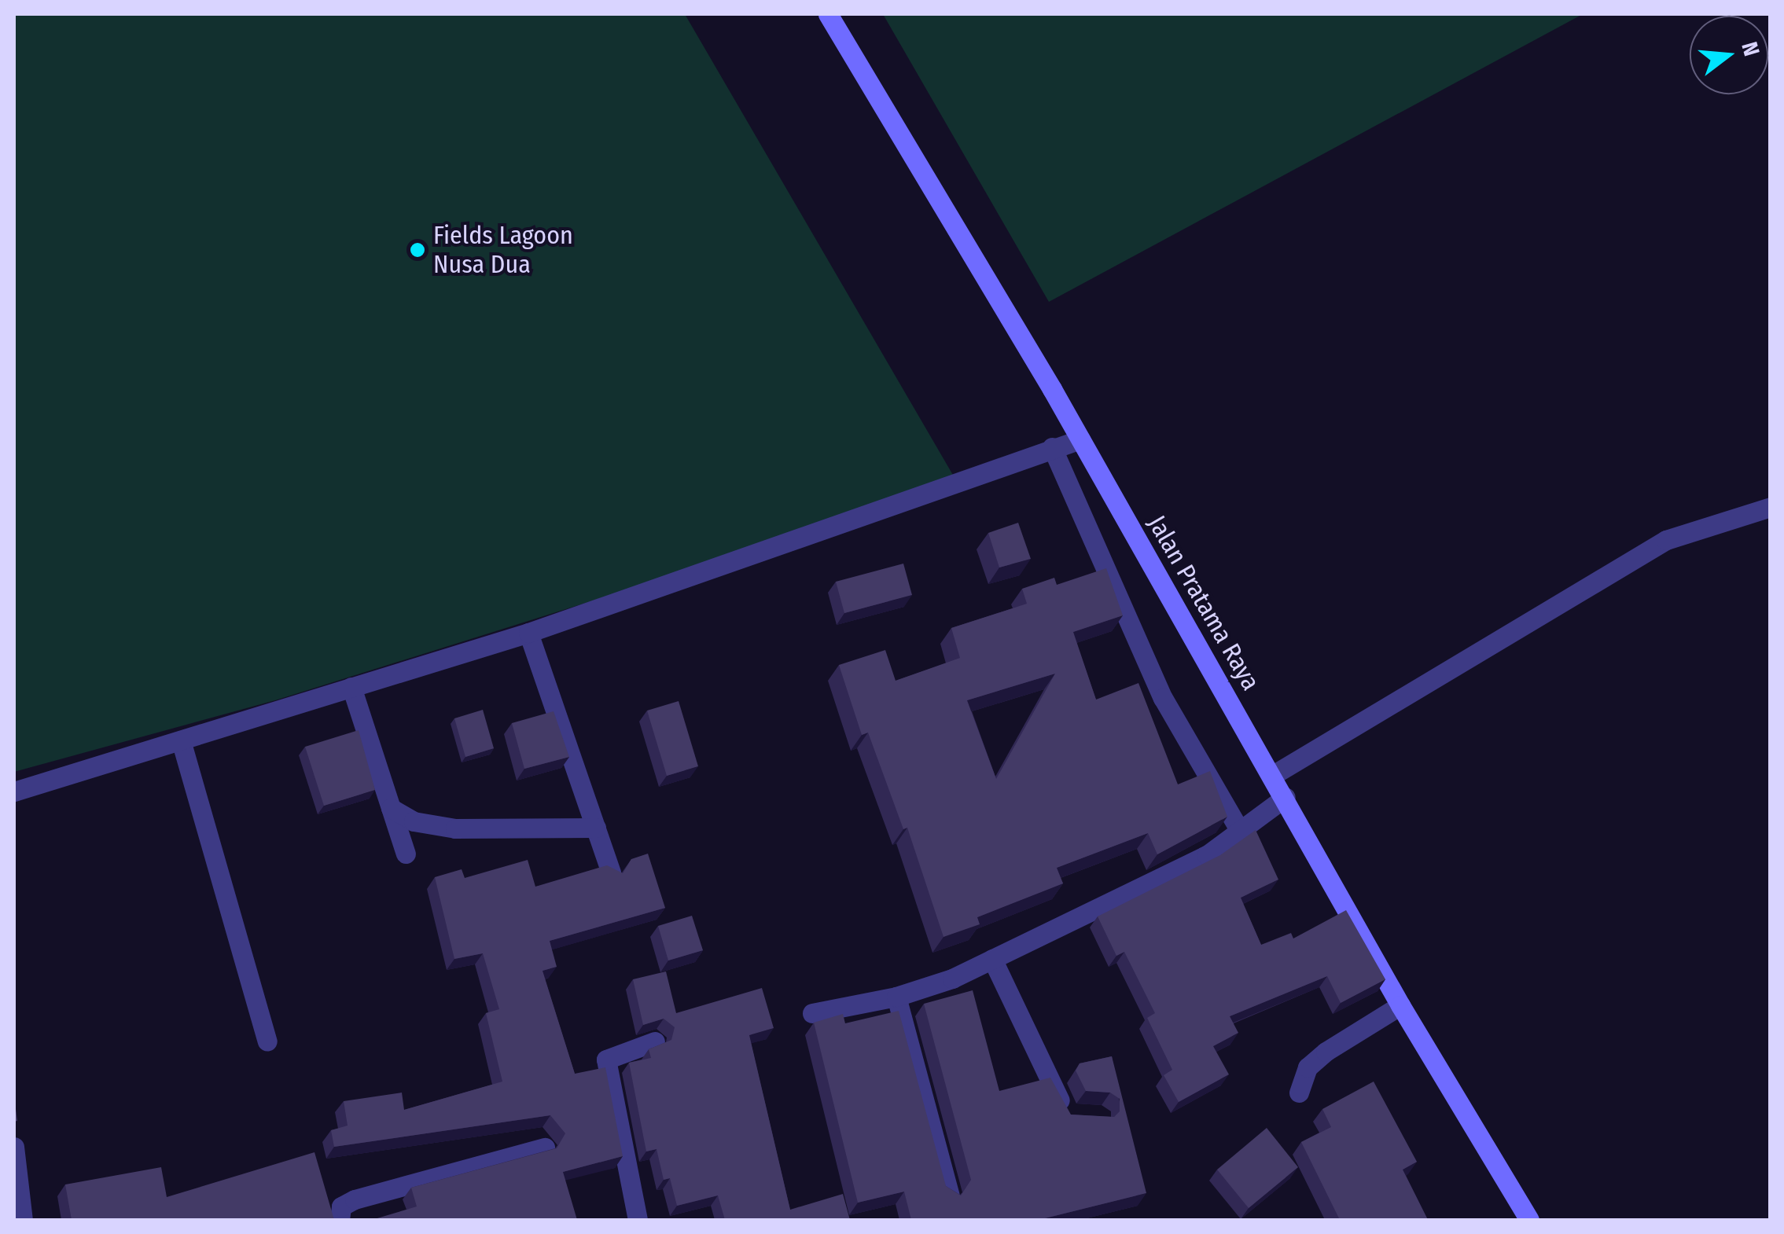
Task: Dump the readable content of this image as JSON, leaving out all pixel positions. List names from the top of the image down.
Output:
{
  "streets": {
    "main road": ["Jalan Pratama Raya"]
  },
  "places": ["Fields Lagoon Nusa Dua"],
  "north": "right"
}
